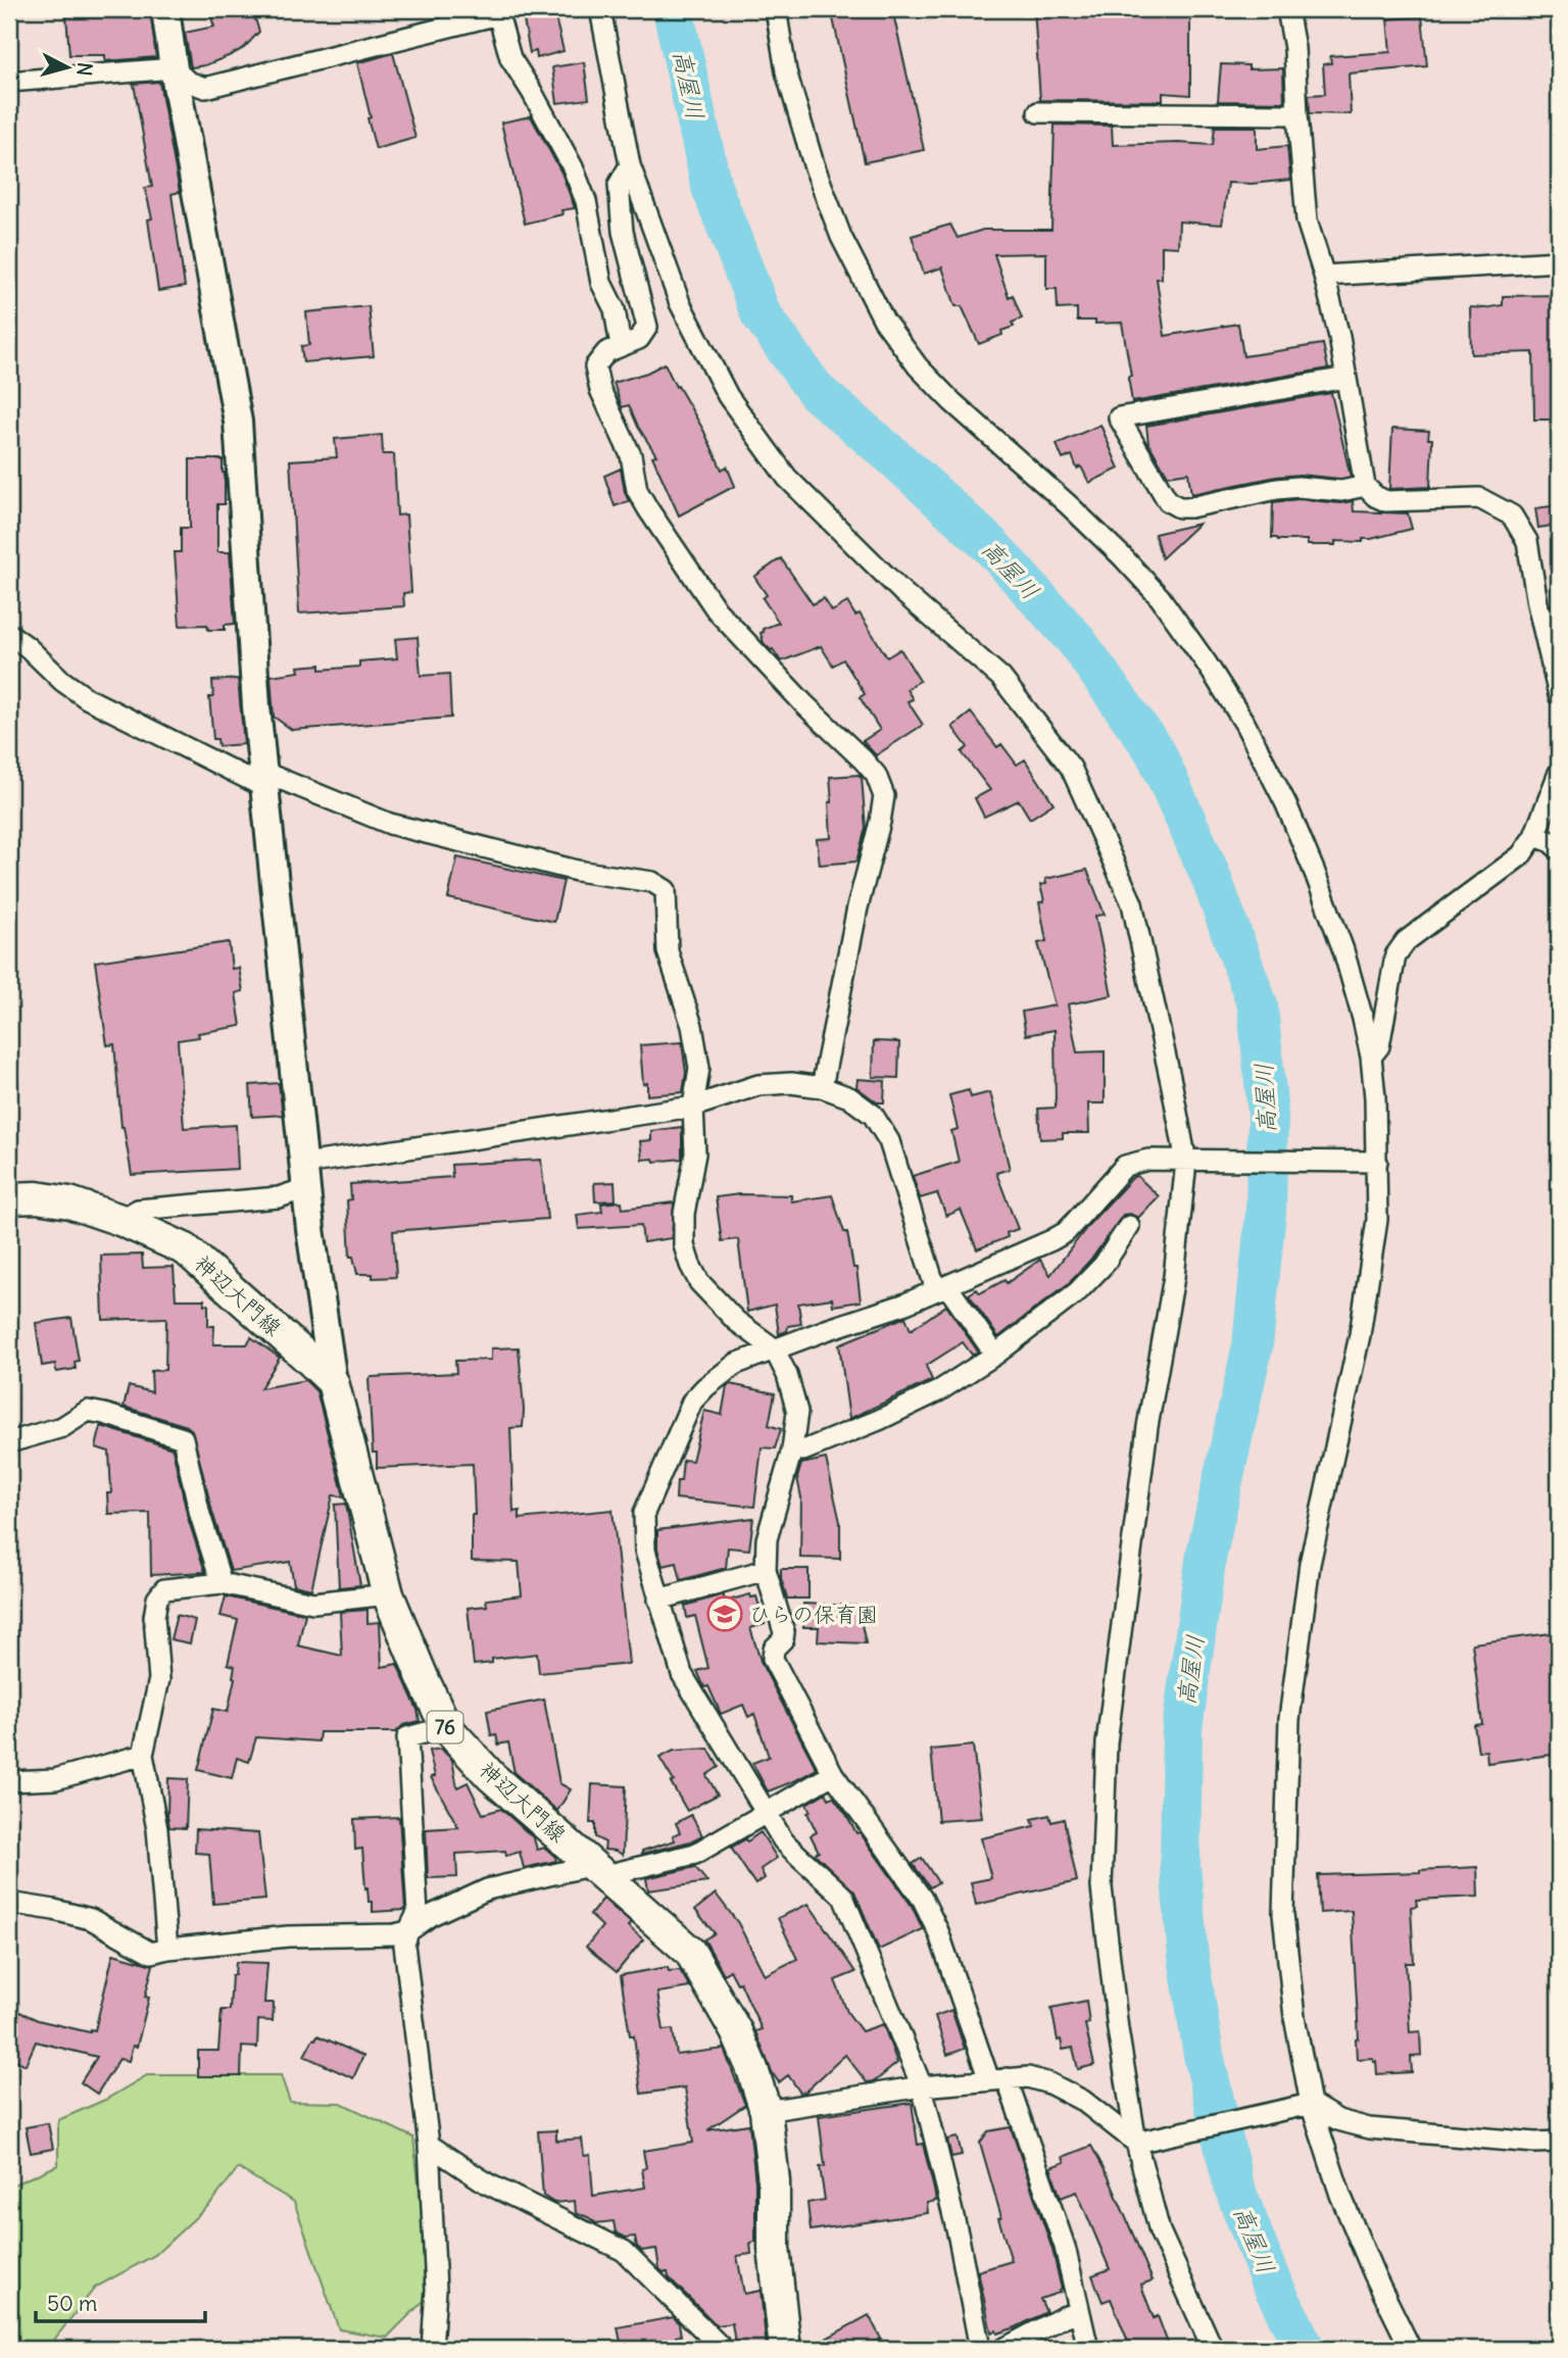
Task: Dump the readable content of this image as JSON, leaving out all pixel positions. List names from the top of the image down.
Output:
{
  "streets": {
    "main road": ["神辺大門線", "76"]
  },
  "water": ["高屋川"],
  "places": {
    "school or university": ["ひらの保育園"]
  },
  "scale_bar": "50 m",
  "north": "right"
}
